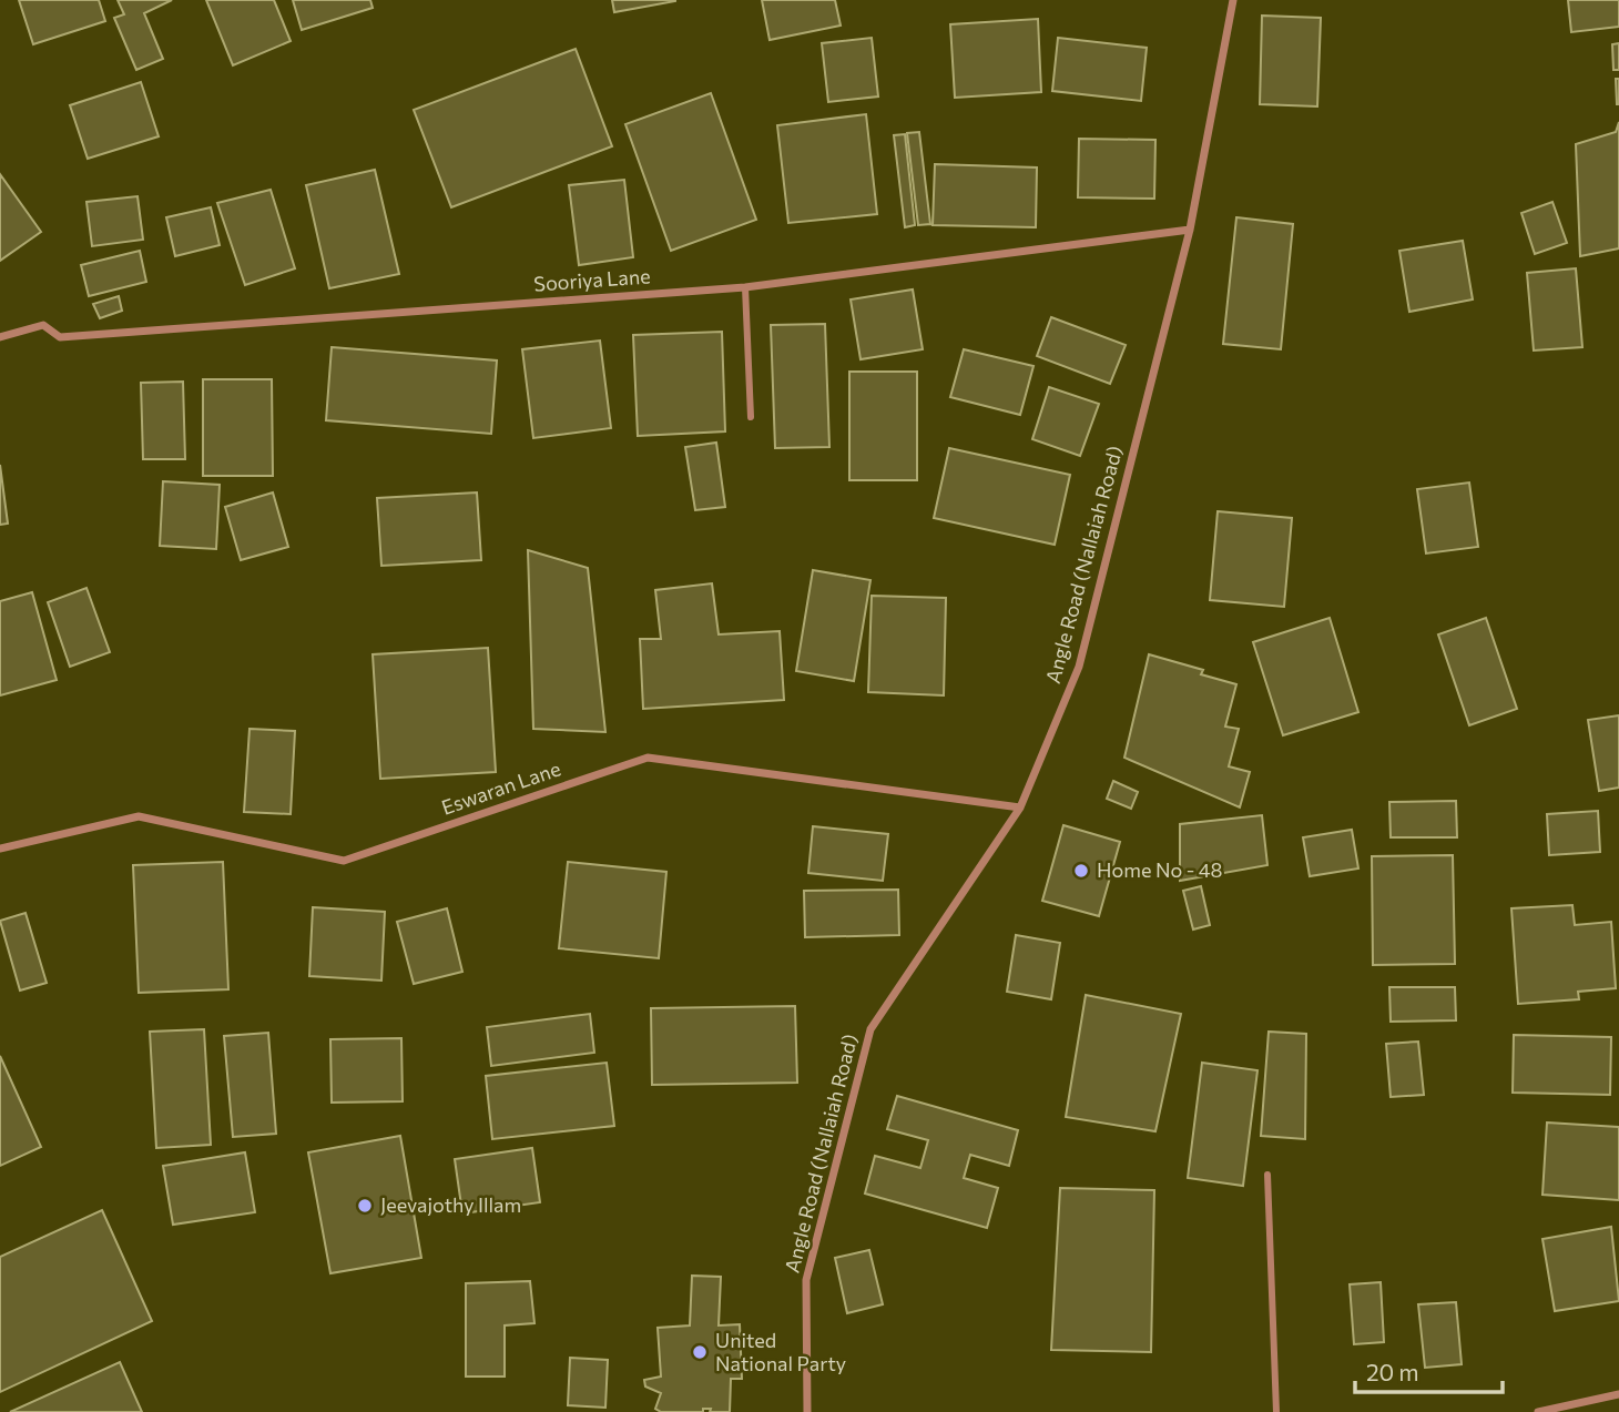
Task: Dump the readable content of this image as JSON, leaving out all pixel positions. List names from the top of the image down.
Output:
{
  "streets": {
    "street": ["Sooriya Lane", "Angle Road (Nallaiah Road)", "Eswaran Lane"]
  },
  "crossings": [
    ["Sooriya Lane", "Angle Road (Nallaiah Road)"],
    ["Angle Road (Nallaiah Road)", "Eswaran Lane"]
  ],
  "places": ["Home No - 48", "Jeevajothy Illam", "United National Party"],
  "scale_bar": "20 m"
}
